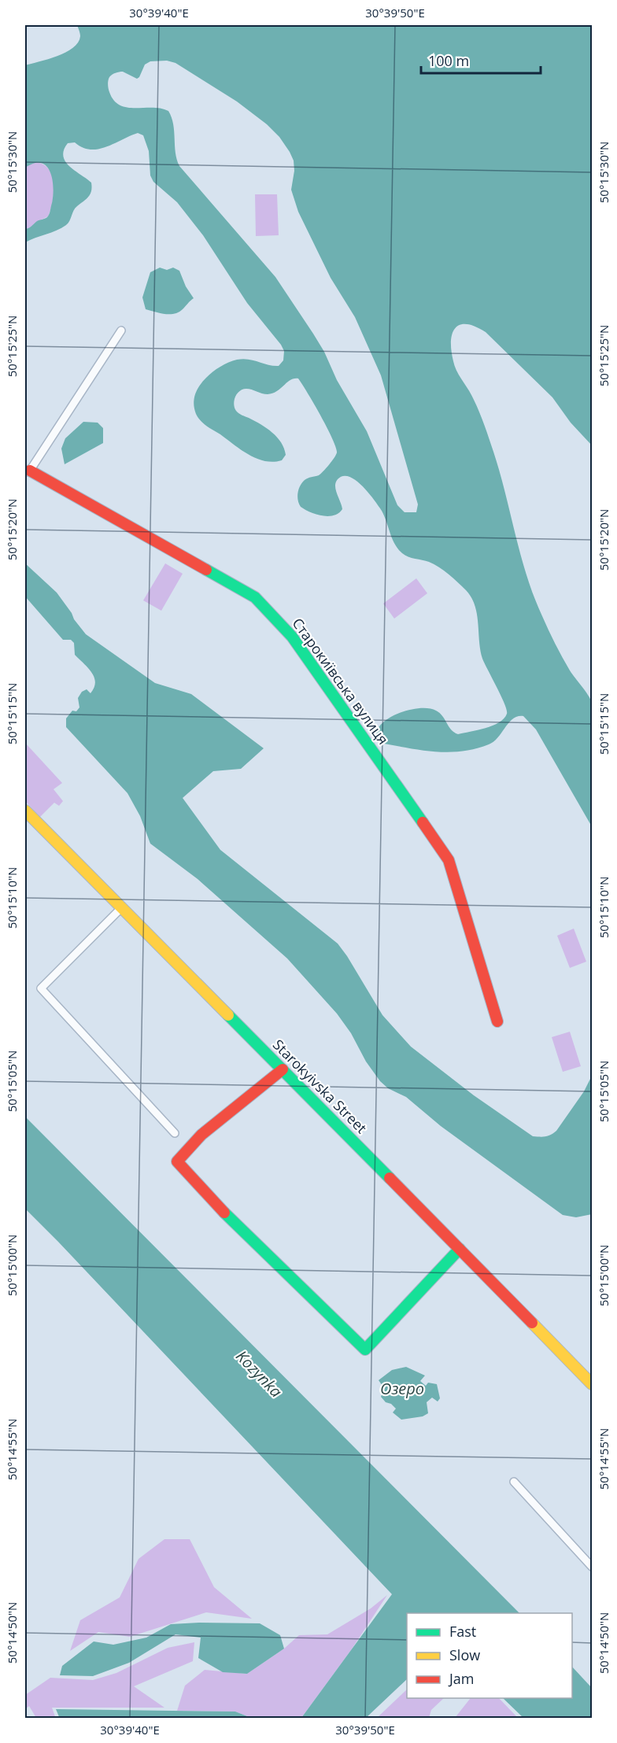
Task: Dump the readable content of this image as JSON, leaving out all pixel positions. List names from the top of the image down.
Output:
{
  "streets": {
    "street": ["Старокиївська вулиця", "Starokyivska Street"]
  },
  "water": ["Kozynka", "Озеро"],
  "legend": ["Fast", "Slow", "Jam"],
  "scale_bar": "100 m",
  "coordinates": [
    "30°39'40\"E",
    "30°39'50\"E",
    "50°15'30\"N",
    "50°15'25\"N",
    "50°15'20\"N",
    "50°15'15\"N",
    "50°15'10\"N",
    "50°15'05\"N",
    "50°15'00\"N",
    "50°14'55\"N",
    "50°14'50\"N"
  ]
}
